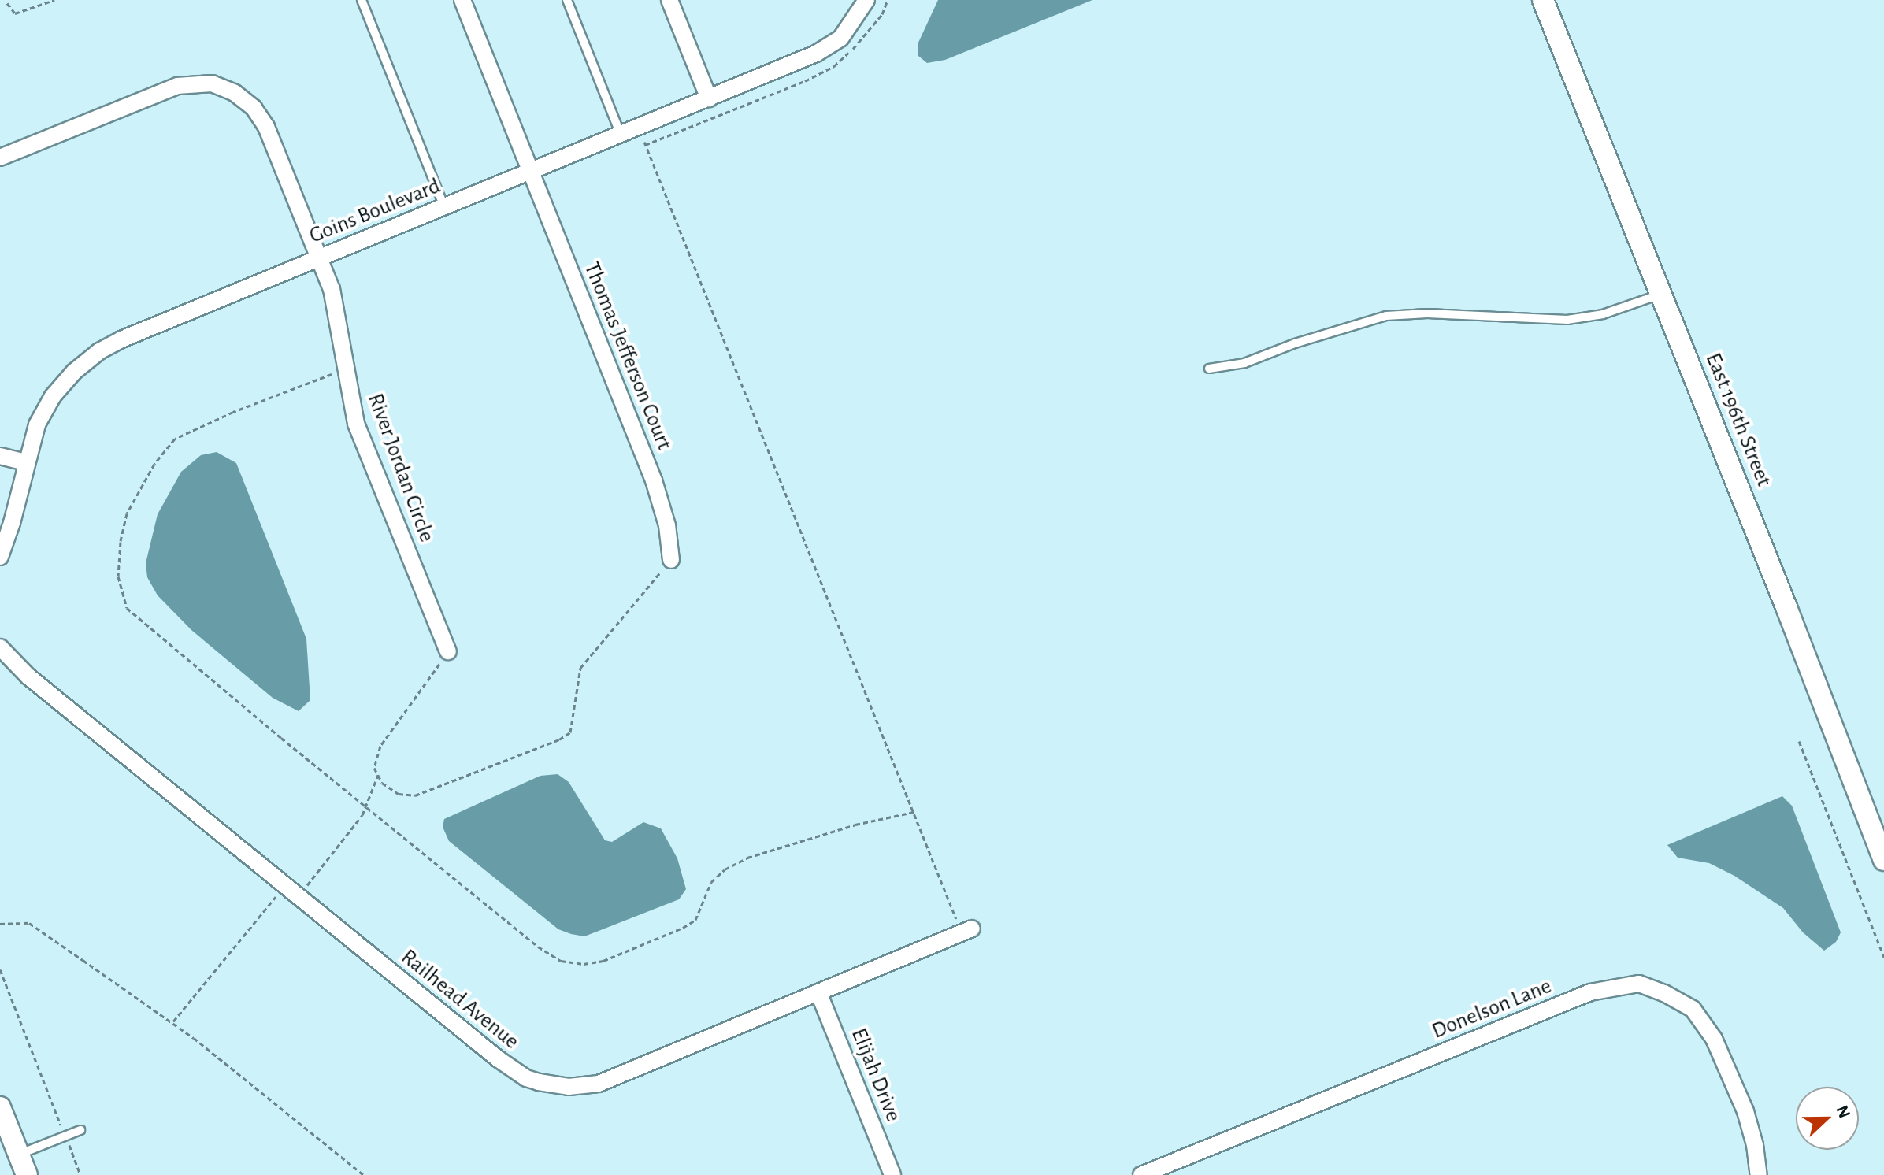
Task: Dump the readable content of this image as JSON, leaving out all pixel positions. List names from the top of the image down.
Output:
{
  "streets": {
    "street": [
      "Goins Boulevard",
      "Thomas Jefferson Court",
      "East 196th Street",
      "River Jordan Circle",
      "Railhead Avenue",
      "Donelson Lane",
      "Elijah Drive"
    ]
  },
  "crossings": [
    ["Goins Boulevard", "Thomas Jefferson Court"],
    ["Goins Boulevard", "River Jordan Circle"],
    ["Railhead Avenue", "Elijah Drive"]
  ],
  "north": "right"
}
